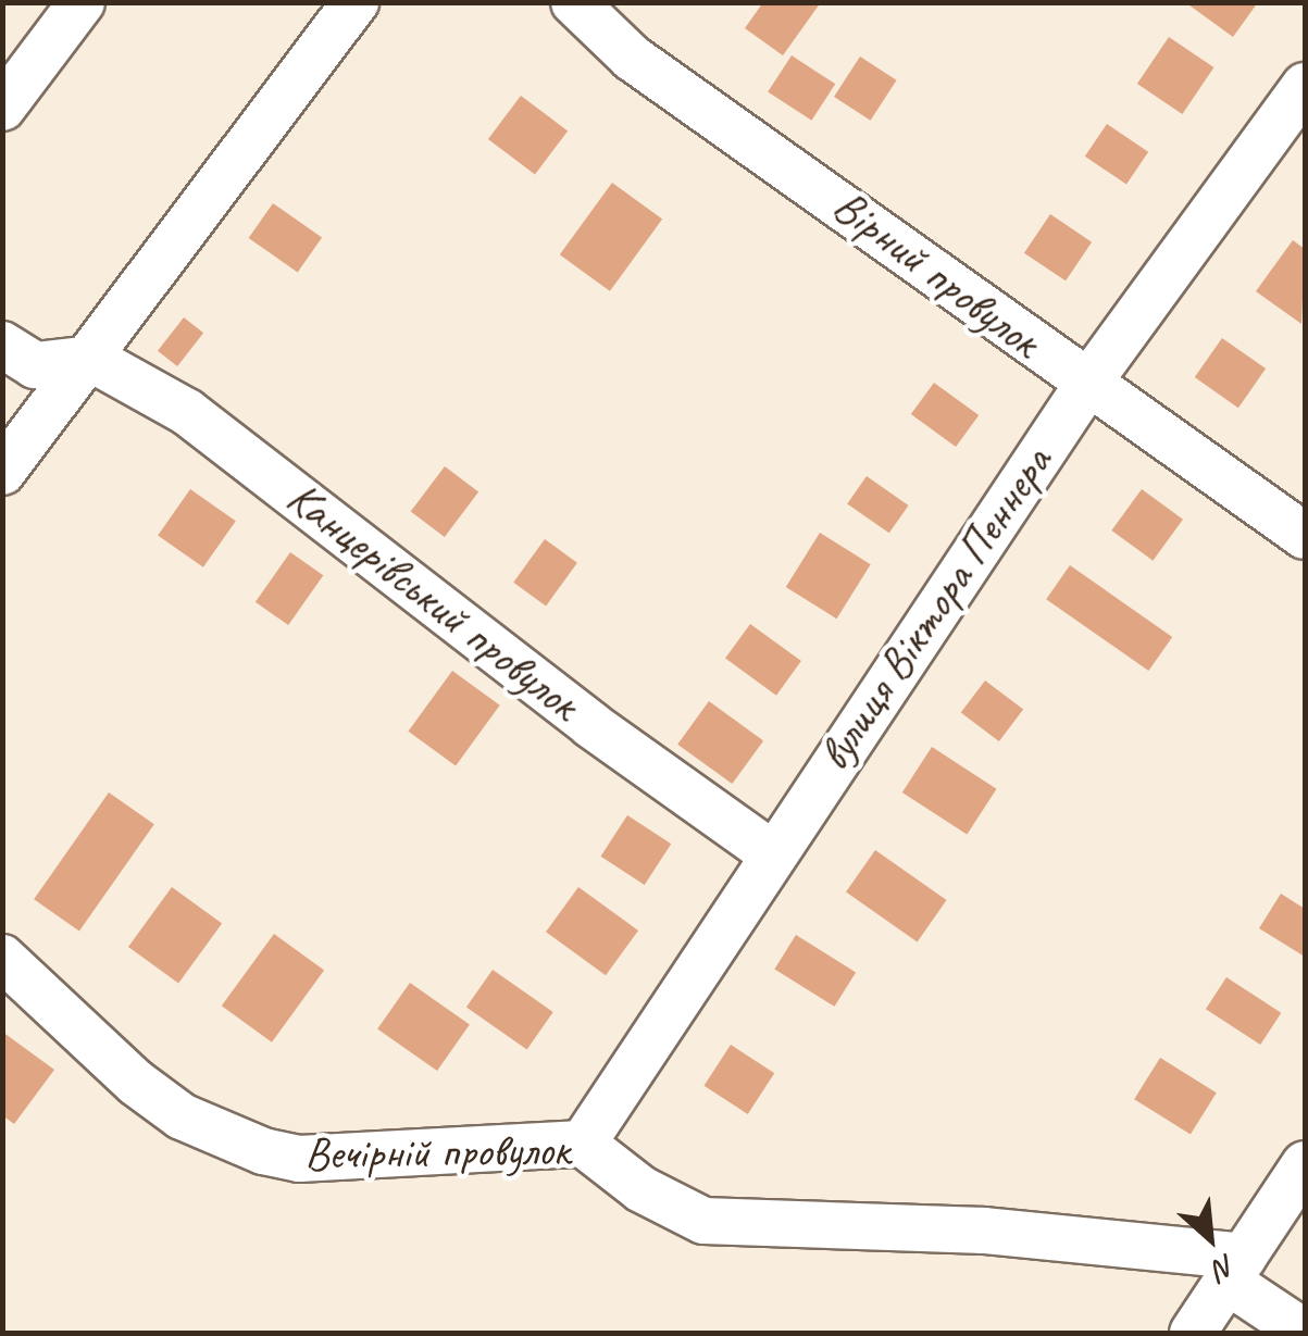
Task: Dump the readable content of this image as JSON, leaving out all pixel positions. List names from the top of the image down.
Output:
{
  "streets": {
    "street": [
      "Вірний провулок",
      "Канцерівський провулок",
      "вулиця Віктора Пеннера",
      "Вечірній провулок"
    ]
  },
  "crossings": [
    ["Вірний провулок", "вулиця Віктора Пеннера"],
    ["Канцерівський провулок", "вулиця Віктора Пеннера"],
    ["вулиця Віктора Пеннера", "Вечірній провулок"]
  ],
  "north": "bottom right"
}
